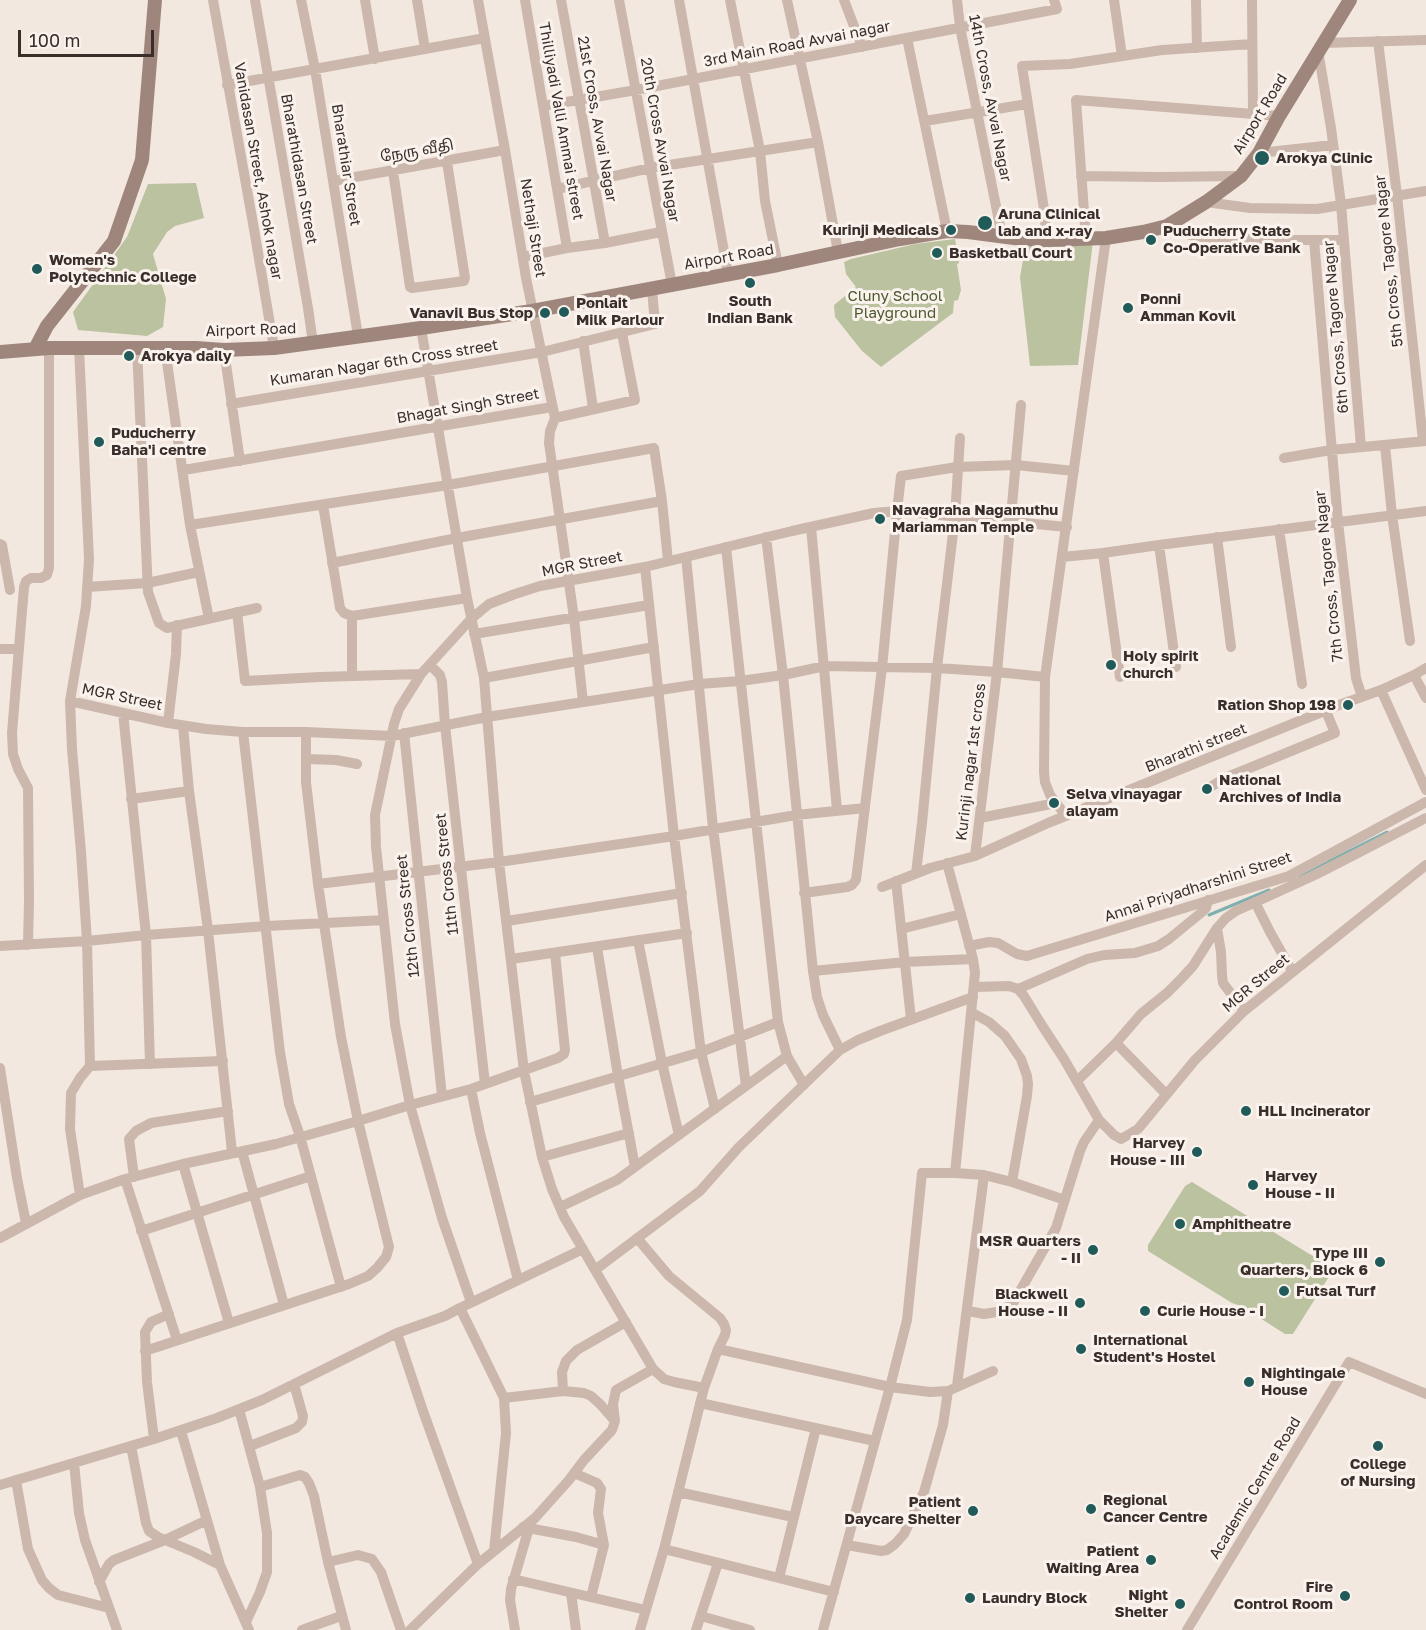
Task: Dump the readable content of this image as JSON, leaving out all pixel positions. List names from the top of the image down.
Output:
{
  "streets": {
    "street": [
      "3rd Main Road Avvai nagar",
      "14th Cross, Avvai Nagar",
      "Airport Road",
      "21st Cross, Avvai Nagar",
      "Thilliyadi Valli Ammai street",
      "20th Cross Avvai Nagar",
      "நேரு வீதி",
      "Bharathiar Street",
      "Bharathidasan Street",
      "Vanidasan Street, Ashok nagar",
      "Nethaji Street",
      "5th Cross, Tagore Nagar",
      "6th Cross, Tagore Nagar",
      "Kumaran Nagar 6th Cross street",
      "Bhagat Singh Street",
      "MGR Street",
      "7th Cross, Tagore Nagar",
      "Bharathi street",
      "Kurinji nagar 1st cross",
      "11th Cross Street",
      "Annai Priyadharshini Street",
      "12th Cross Street",
      "Academic Centre Road"
    ]
  },
  "crossings": [
    ["3rd Main Road Avvai nagar", "14th Cross, Avvai Nagar"],
    ["3rd Main Road Avvai nagar", "21st Cross, Avvai Nagar"],
    ["3rd Main Road Avvai nagar", "Thilliyadi Valli Ammai street"],
    ["3rd Main Road Avvai nagar", "20th Cross Avvai Nagar"],
    ["14th Cross, Avvai Nagar", "Airport Road"],
    ["Airport Road", "20th Cross Avvai Nagar"],
    ["Airport Road", "Bharathiar Street"],
    ["Airport Road", "Bharathidasan Street"],
    ["Airport Road", "Vanidasan Street, Ashok nagar"],
    ["Airport Road", "Nethaji Street"],
    ["Airport Road", "6th Cross, Tagore Nagar"],
    ["நேரு வீதி", "Bharathiar Street"],
    ["நேரு வீதி", "Nethaji Street"],
    ["Nethaji Street", "Kumaran Nagar 6th Cross street"],
    ["Nethaji Street", "Bhagat Singh Street"],
    ["Kumaran Nagar 6th Cross street", "Bhagat Singh Street"],
    ["MGR Street", "Kurinji nagar 1st cross"],
    ["MGR Street", "11th Cross Street"],
    ["7th Cross, Tagore Nagar", "Bharathi street"],
    ["Bharathi street", "Kurinji nagar 1st cross"]
  ],
  "parks": ["Cluny School Playground"],
  "places": [
    "Arokya Clinic",
    "Aruna Clinical lab and x-ray",
    "Kurinji Medicals",
    "Puducherry State Co-Operative Bank",
    "Basketball Court",
    "Women's Polytechnic College",
    "South Indian Bank",
    "Ponni Amman Kovil",
    "Ponlait Milk Parlour",
    "Vanavil Bus Stop",
    "Arokya daily",
    "Puducherry Baha'i centre",
    "Navagraha Nagamuthu Mariamman Temple",
    "Holy spirit church",
    "Ration Shop 198",
    "National Archives of India",
    "Selva vinayagar alayam",
    "HLL Incinerator",
    "Harvey House - III",
    "Harvey House - II",
    "Amphitheatre",
    "MSR Quarters - II",
    "Type III Quarters, Block 6",
    "Futsal Turf",
    "Blackwell House - II",
    "Curie House - I",
    "International Student's Hostel",
    "Nightingale House",
    "College of Nursing",
    "Regional Cancer Centre",
    "Patient Daycare Shelter",
    "Patient Waiting Area",
    "Fire Control Room",
    "Laundry Block",
    "Night Shelter"
  ],
  "scale_bar": "100 m"
}
